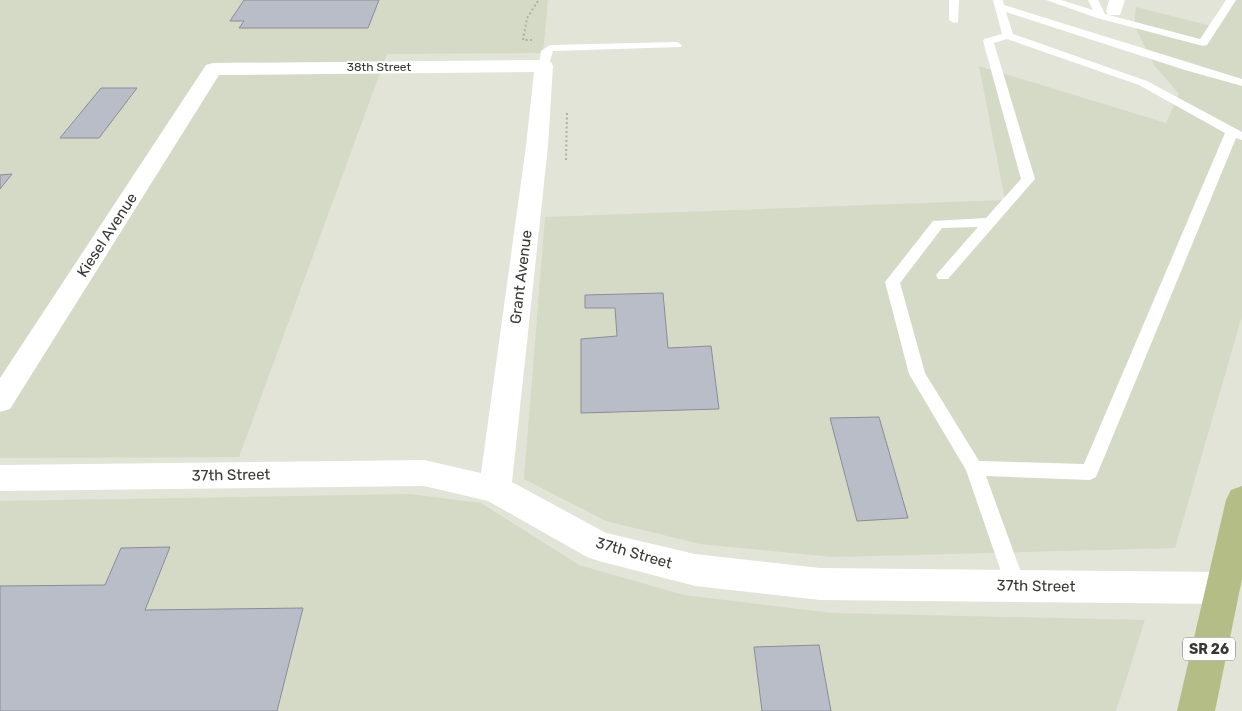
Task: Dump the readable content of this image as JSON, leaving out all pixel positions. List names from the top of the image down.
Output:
{
  "streets": {
    "main road": ["SR 26"],
    "street": [
      "38th Street",
      "Kiesel Avenue",
      "Grant Avenue",
      "37th Street"
    ]
  },
  "crossings": [
    ["38th Street", "Kiesel Avenue"],
    ["38th Street", "Grant Avenue"],
    ["Grant Avenue", "37th Street"],
    ["37th Street", "SR 26"]
  ]
}
